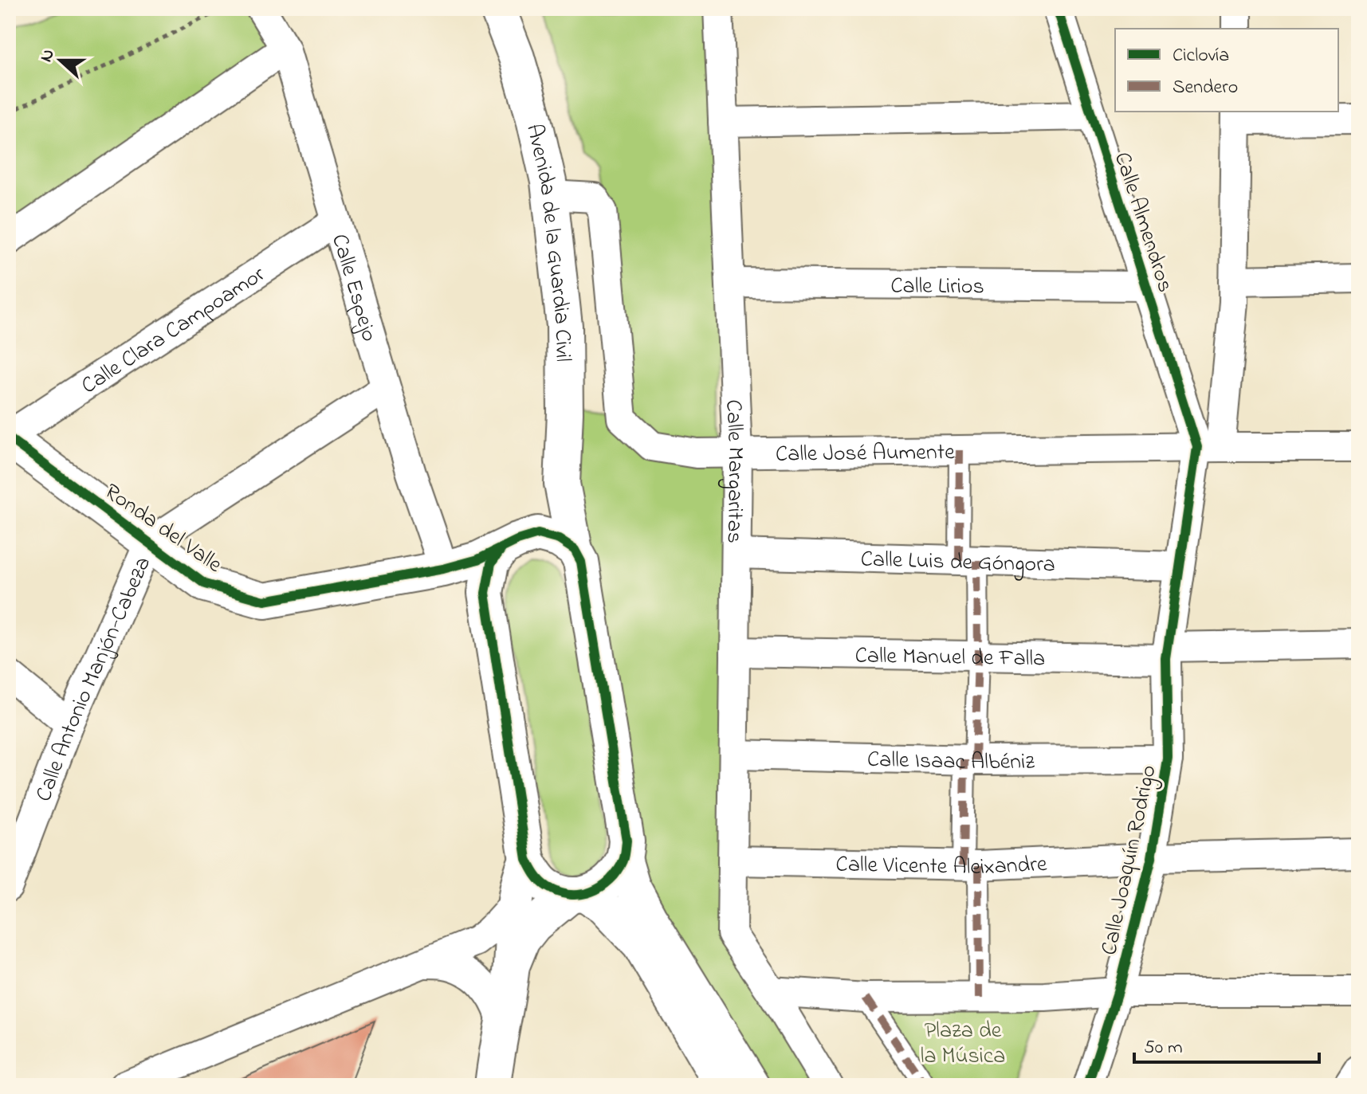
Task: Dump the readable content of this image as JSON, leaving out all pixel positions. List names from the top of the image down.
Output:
{
  "streets": {
    "street": [
      "Calle Almendros",
      "Avenida de la Guardia Civil",
      "Calle Lirios",
      "Calle Espejo",
      "Calle Clara Campoamor",
      "Calle José Aumente",
      "Calle Margaritas",
      "Ronda del Valle",
      "Calle Luis de Góngora",
      "Calle Manuel de Falla",
      "Calle Antonio Manjón-Cabeza",
      "Calle Isaac Albéniz",
      "Calle Joaquín Rodrigo",
      "Calle Vicente Aleixandre"
    ]
  },
  "crossings": [
    ["Calle Almendros", "Calle Lirios"],
    ["Calle Almendros", "Calle José Aumente"],
    ["Calle Almendros", "Calle Joaquín Rodrigo"],
    ["Avenida de la Guardia Civil", "Calle José Aumente"],
    ["Calle Lirios", "Calle Margaritas"],
    ["Calle Espejo", "Calle Clara Campoamor"],
    ["Calle Espejo", "Ronda del Valle"],
    ["Calle Clara Campoamor", "Ronda del Valle"],
    ["Calle José Aumente", "Calle Margaritas"],
    ["Calle José Aumente", "Calle Joaquín Rodrigo"],
    ["Calle Margaritas", "Calle Luis de Góngora"],
    ["Calle Margaritas", "Calle Manuel de Falla"],
    ["Calle Margaritas", "Calle Isaac Albéniz"],
    ["Calle Margaritas", "Calle Vicente Aleixandre"],
    ["Ronda del Valle", "Calle Antonio Manjón-Cabeza"],
    ["Calle Luis de Góngora", "Calle Joaquín Rodrigo"],
    ["Calle Manuel de Falla", "Calle Joaquín Rodrigo"],
    ["Calle Isaac Albéniz", "Calle Joaquín Rodrigo"],
    ["Calle Joaquín Rodrigo", "Calle Vicente Aleixandre"]
  ],
  "parks": ["Plaza de la Música"],
  "legend": ["Ciclovía", "Sendero"],
  "scale_bar": "50 m",
  "north": "left"
}
